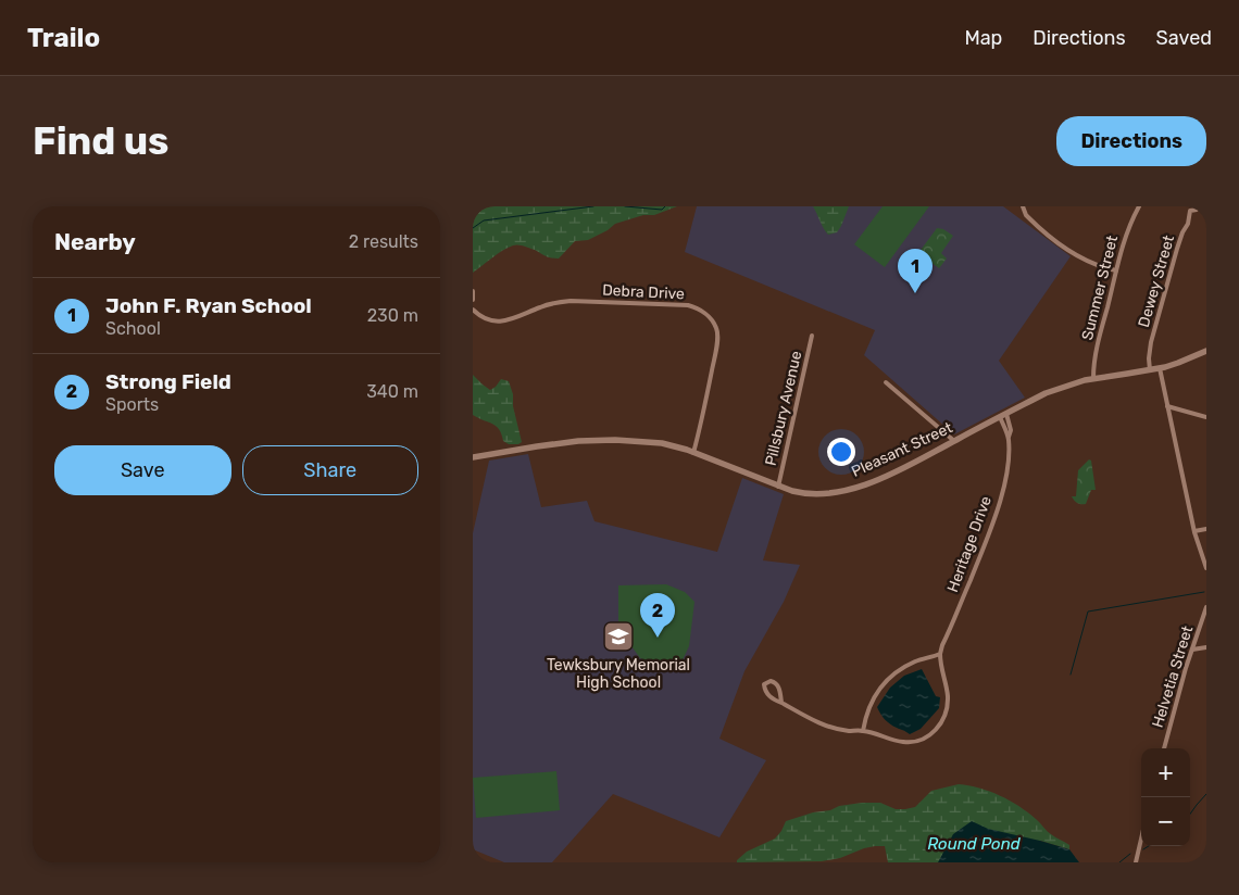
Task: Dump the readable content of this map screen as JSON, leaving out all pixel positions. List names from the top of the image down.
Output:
{
  "streets": {
    "main road": ["Pleasant Street"],
    "street": [
      "Dewey Street",
      "Summer Street",
      "Debra Drive",
      "Pillsbury Avenue",
      "Heritage Drive",
      "Helvetia Street"
    ]
  },
  "crossings": [
    ["Dewey Street", "Pleasant Street"],
    ["Summer Street", "Pleasant Street"],
    ["Debra Drive", "Pleasant Street"],
    ["Pillsbury Avenue", "Pleasant Street"],
    ["Pleasant Street", "Heritage Drive"]
  ],
  "water": ["Round Pond"],
  "places": {
    "school or university": ["Tewksbury Memorial High School"]
  },
  "page": {
    "header": "Trailo",
    "nav": ["Map", "Directions", "Saved"],
    "buttons": [
      "Directions",
      ["Save", "Share"]
    ],
    "title": "Find us",
    "heading": ["Nearby", "2 results"],
    "pins": ["1", "2"],
    "list": [
      {
        "mark": "1",
        "name": "John F. Ryan School",
        "note": "School",
        "value": "230 m"
      },
      {
        "mark": "2",
        "name": "Strong Field",
        "note": "Sports",
        "value": "340 m"
      }
    ],
    "map_buttons": ["+", "−"]
  }
}
